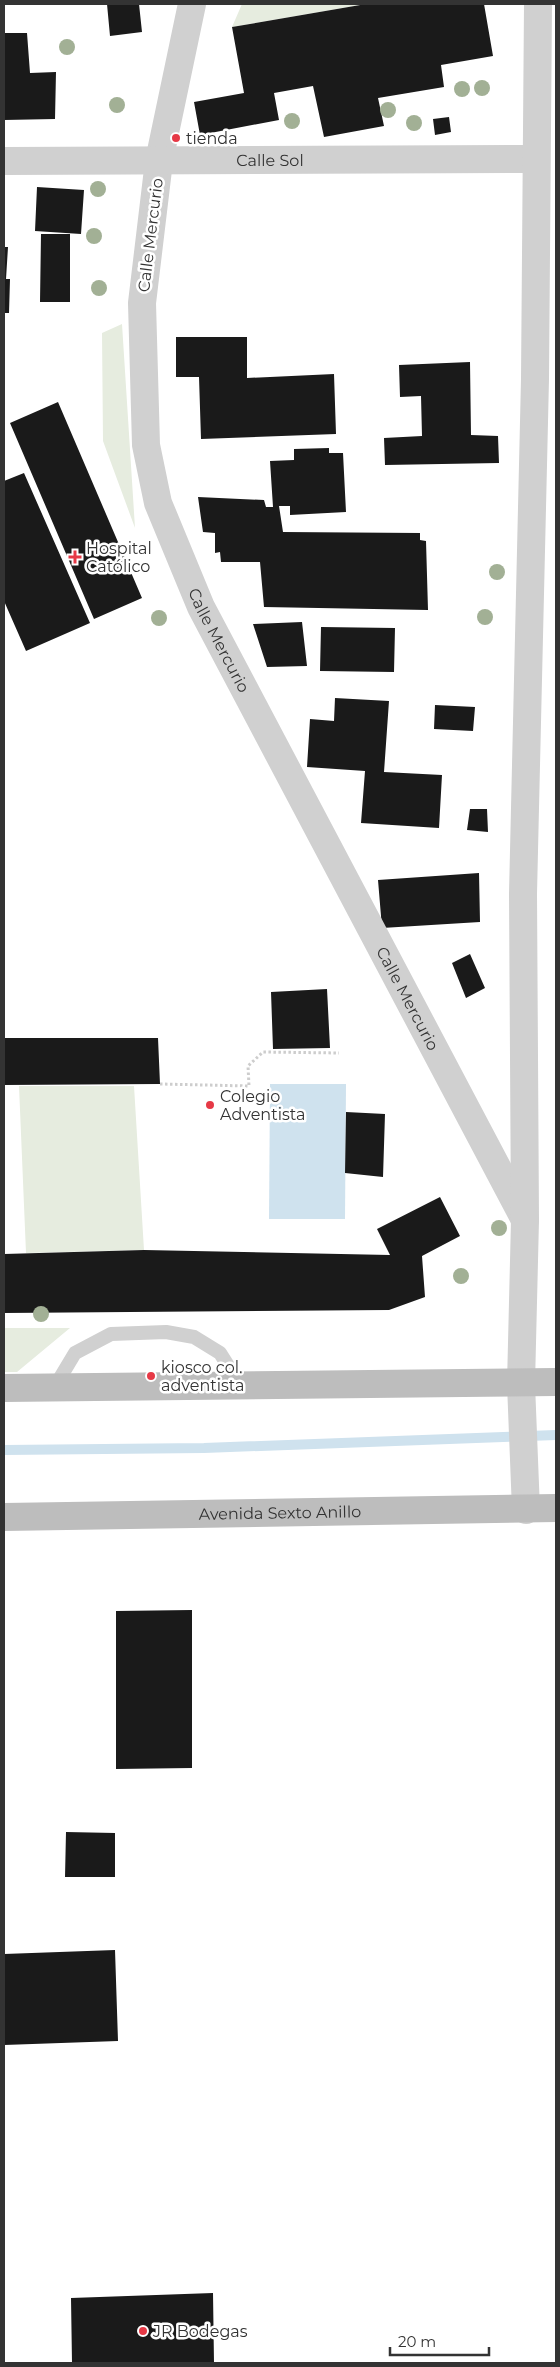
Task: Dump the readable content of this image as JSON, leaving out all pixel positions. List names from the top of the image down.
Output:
{
  "streets": {
    "main road": ["Avenida Sexto Anillo"],
    "street": ["Calle Sol", "Calle Mercurio"]
  },
  "crossings": [
    ["Calle Sol", "Calle Mercurio"]
  ],
  "places": {
    "other": [
      "tienda",
      "Colegio Adventista",
      "kiosco col. adventista",
      "JR Bodegas"
    ],
    "health": ["Hospital Católico"]
  },
  "scale_bar": "20 m"
}
